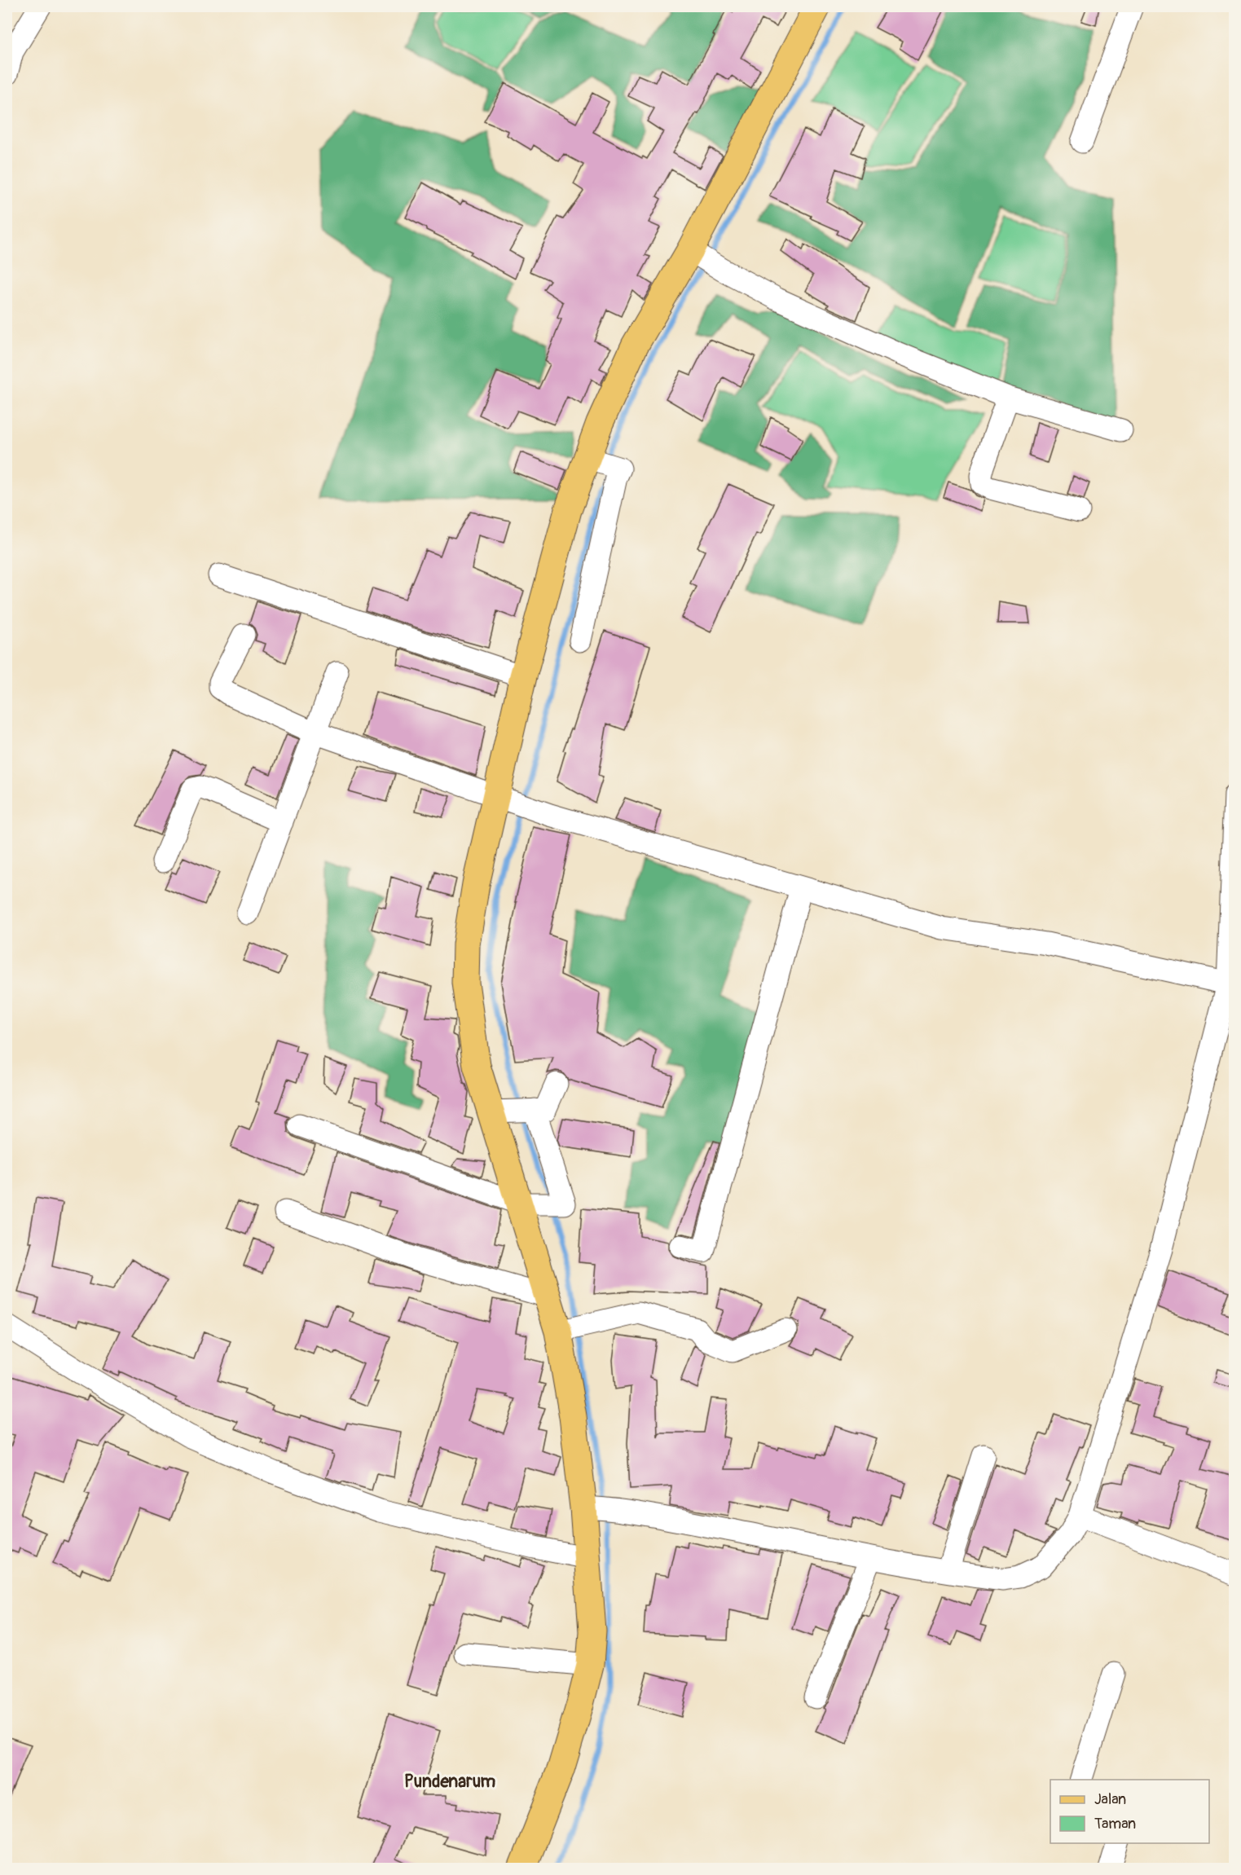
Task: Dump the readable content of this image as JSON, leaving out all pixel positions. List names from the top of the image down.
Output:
{
  "districts": ["Pundenarum"],
  "legend": ["Jalan", "Taman"]
}
